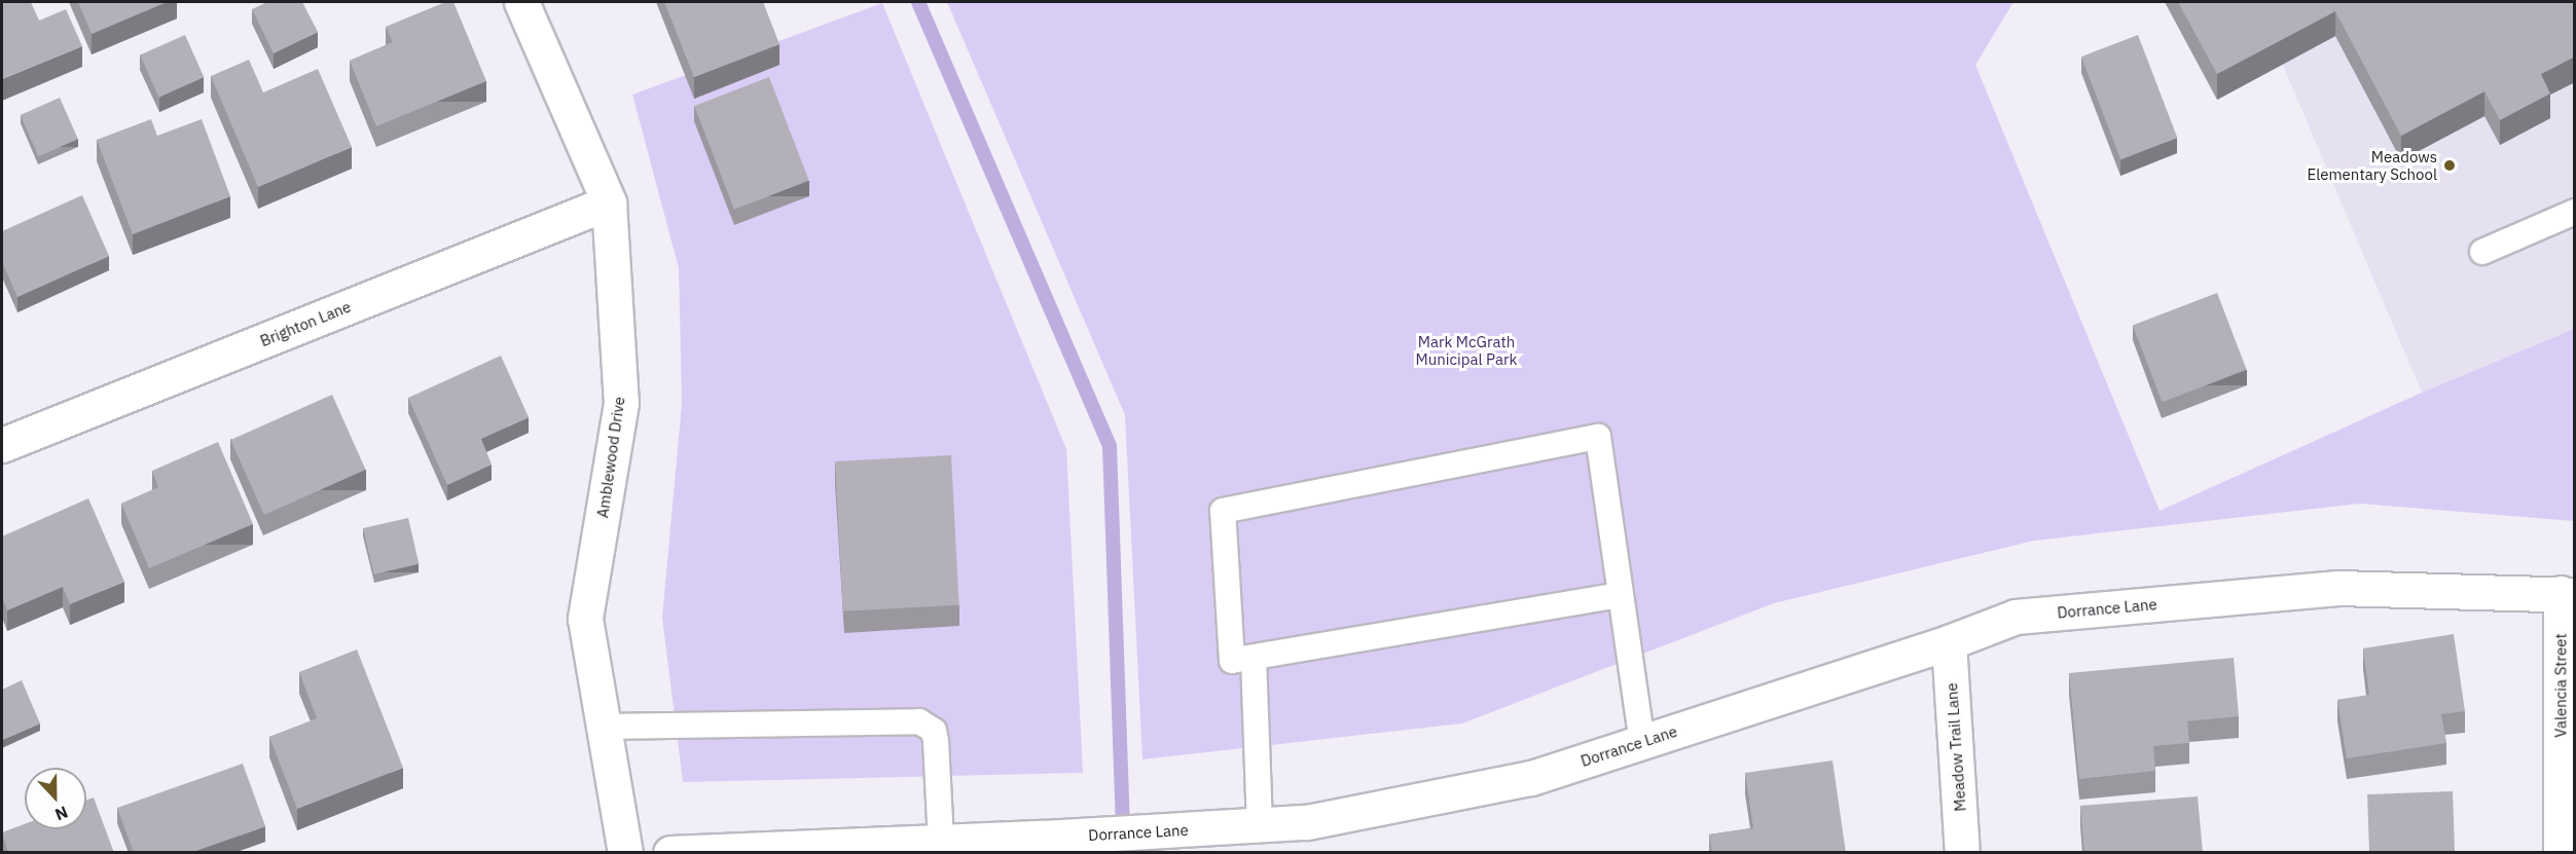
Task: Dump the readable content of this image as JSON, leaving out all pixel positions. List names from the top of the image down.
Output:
{
  "streets": {
    "street": [
      "Brighton Lane",
      "Amblewood Drive",
      "Dorrance Lane",
      "Valencia Street",
      "Meadow Trail Lane"
    ]
  },
  "crossings": [
    ["Brighton Lane", "Amblewood Drive"],
    ["Dorrance Lane", "Valencia Street"],
    ["Dorrance Lane", "Meadow Trail Lane"]
  ],
  "parks": ["Mark McGrath Municipal Park"],
  "places": ["Meadows Elementary School"],
  "north": "bottom"
}
